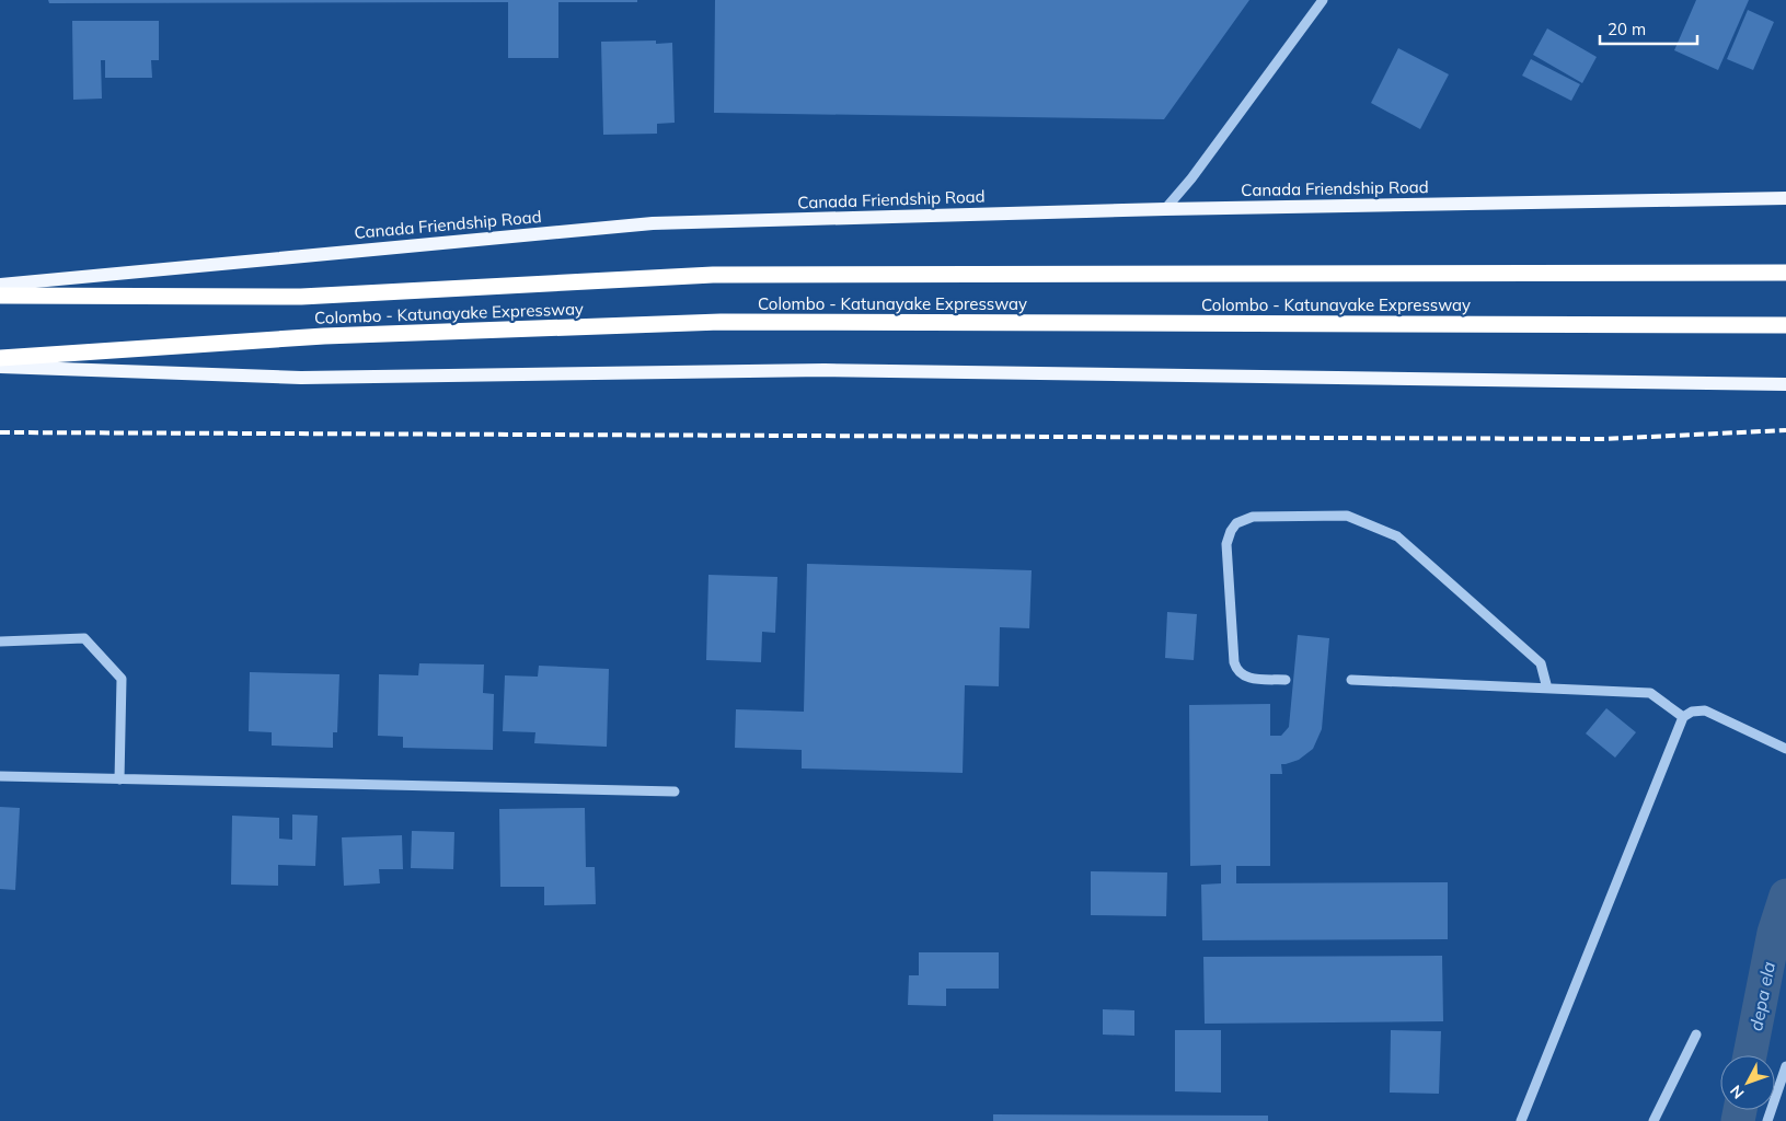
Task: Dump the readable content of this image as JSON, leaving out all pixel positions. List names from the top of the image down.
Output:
{
  "streets": {
    "highway": ["Colombo - Katunayake Expressway"],
    "main road": ["Canada Friendship Road"]
  },
  "water": ["depa ela"],
  "scale_bar": "20 m",
  "north": "bottom left"
}
